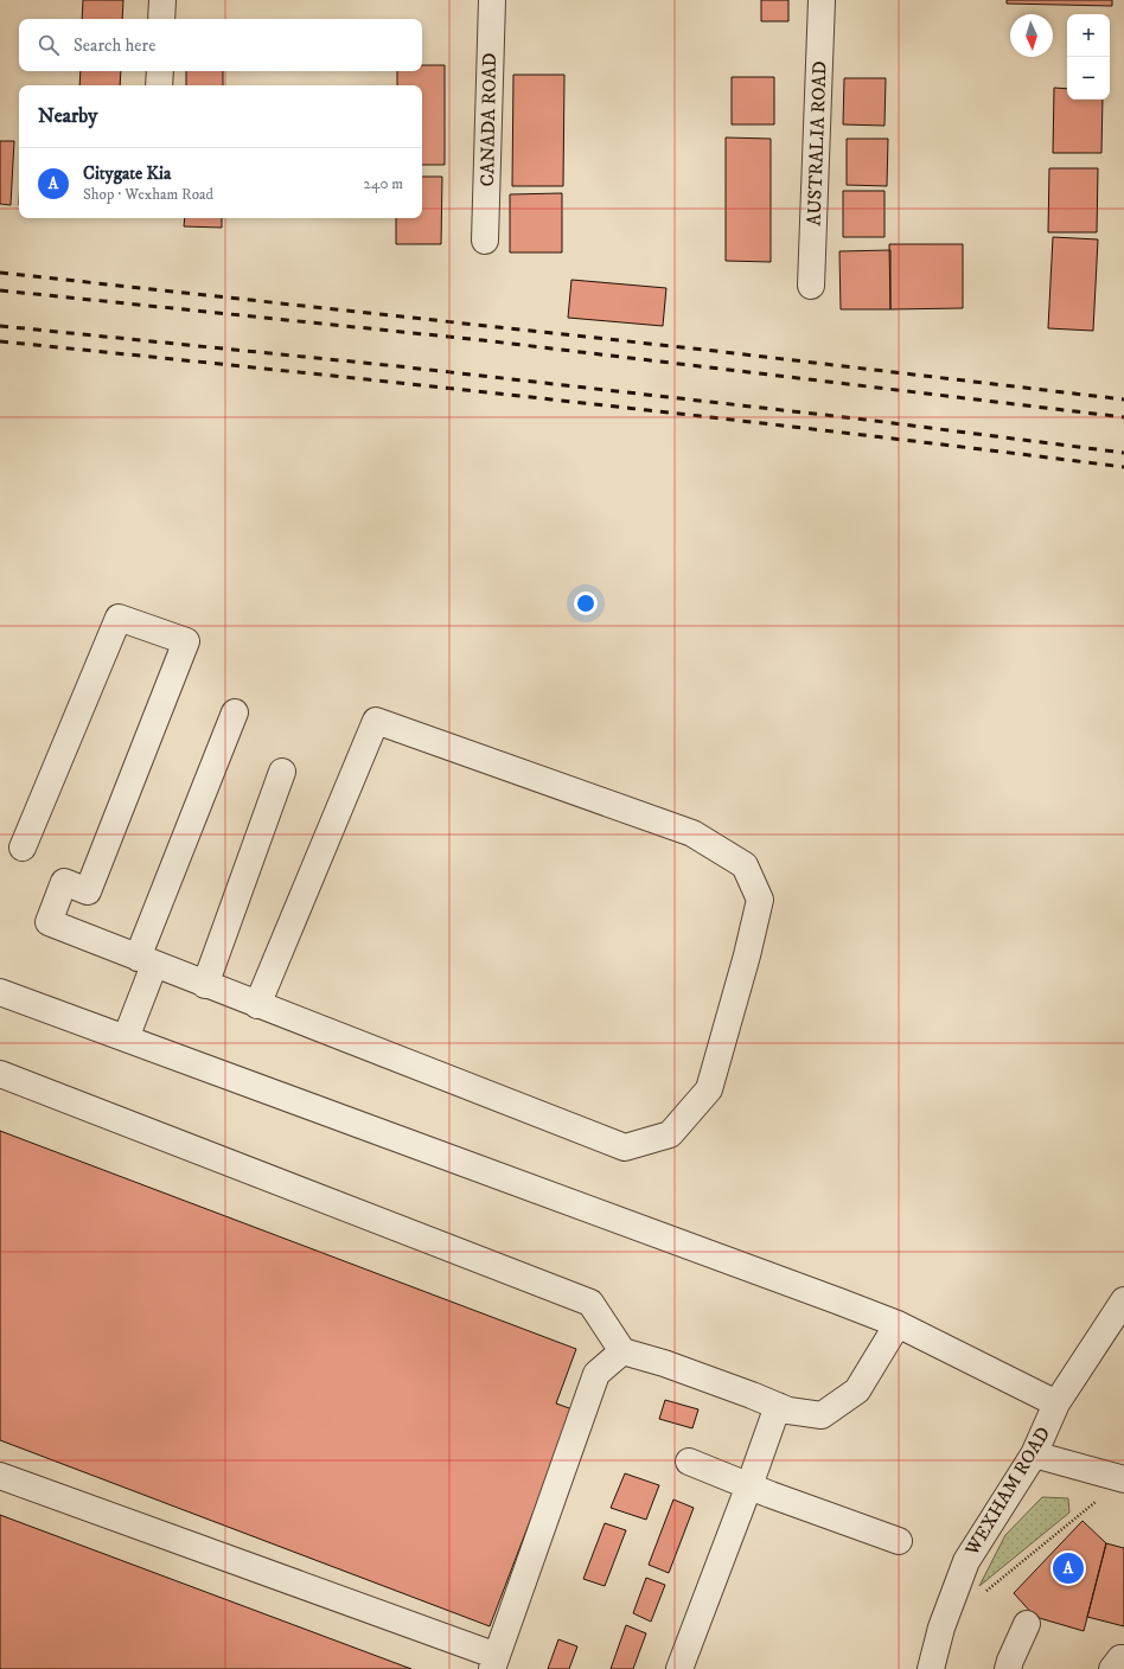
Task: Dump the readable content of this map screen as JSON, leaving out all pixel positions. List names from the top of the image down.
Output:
{
  "streets": {
    "street": ["CANADA ROAD", "AUSTRALIA ROAD", "WEXHAM ROAD"]
  },
  "north": "bottom",
  "page": {
    "map_buttons": ["+", "−"],
    "search": "Search here",
    "heading": "Nearby",
    "list": [
      {
        "mark": "A",
        "name": "Citygate Kia",
        "note": "Shop · Wexham Road",
        "value": "240 m"
      }
    ],
    "pins": "A"
  }
}
